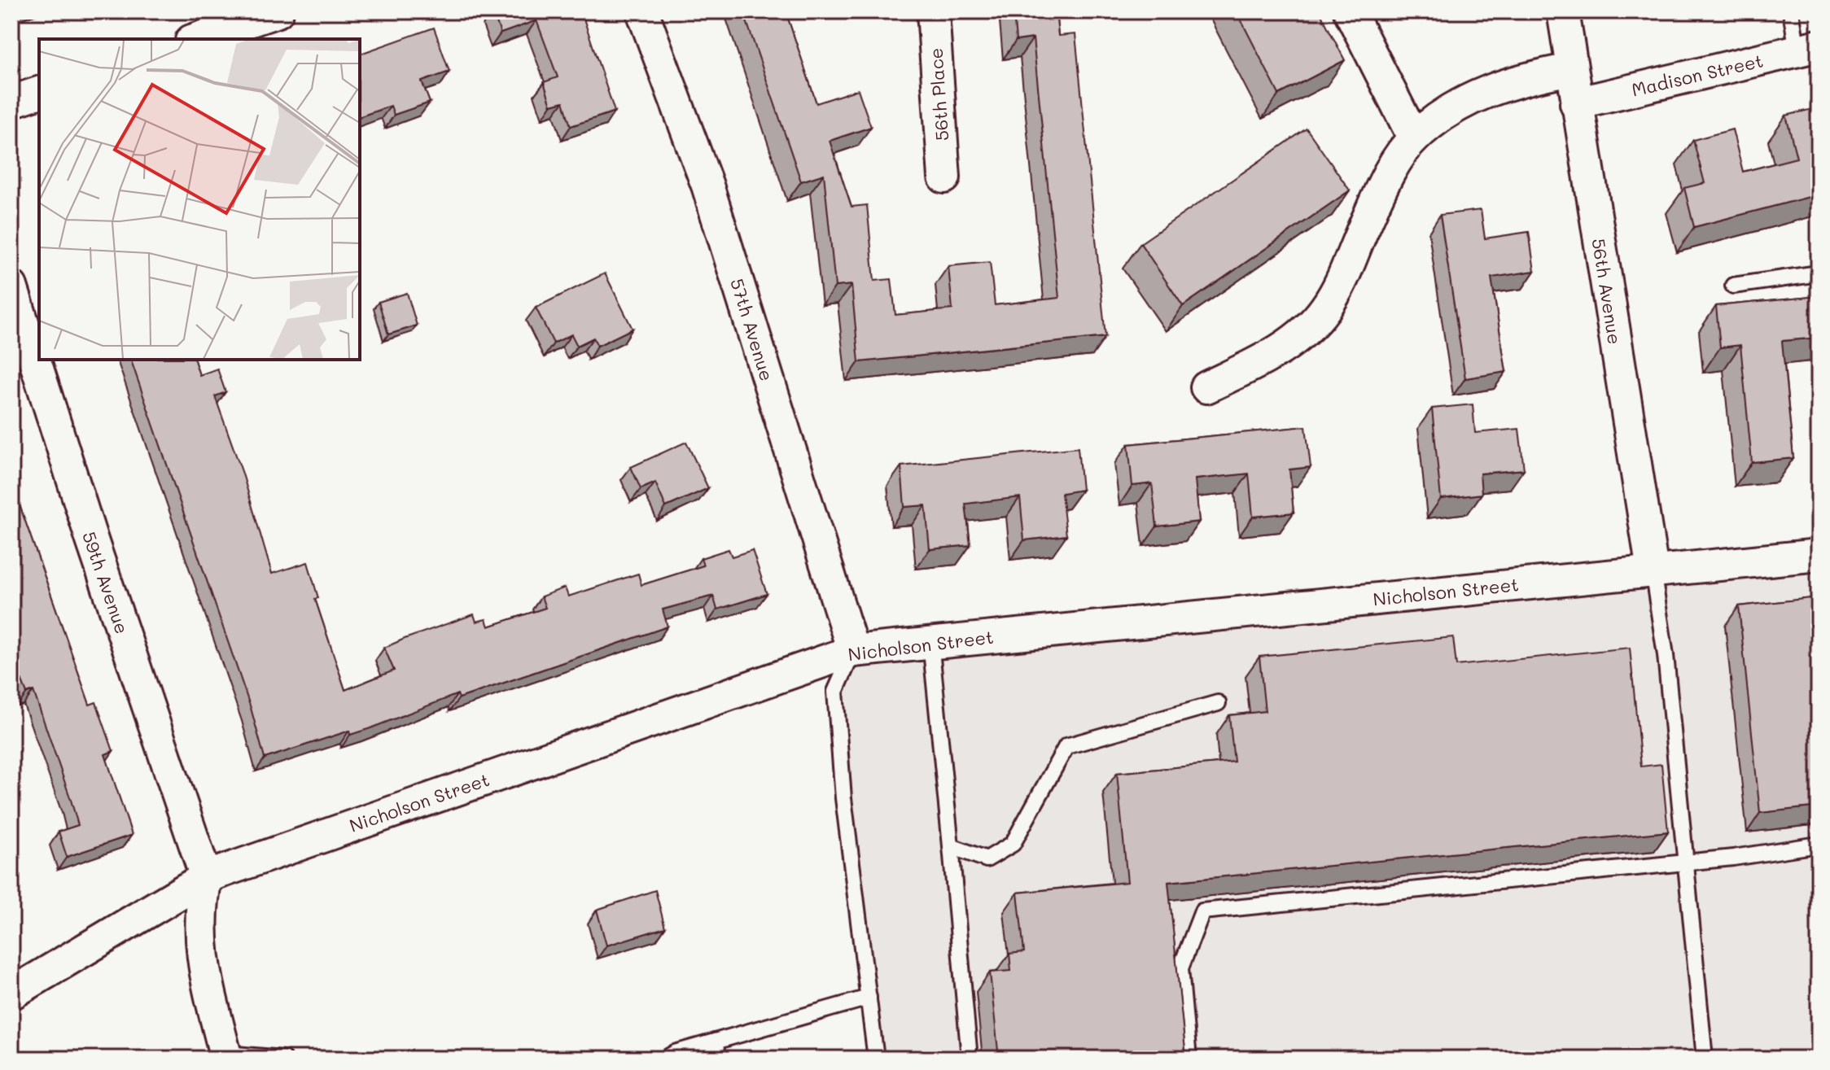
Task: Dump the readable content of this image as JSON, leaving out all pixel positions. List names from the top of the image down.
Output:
{
  "streets": {
    "street": [
      "Madison Street",
      "56th Place",
      "56th Avenue",
      "57th Avenue",
      "59th Avenue",
      "Nicholson Street"
    ]
  },
  "crossings": [
    ["Madison Street", "56th Avenue"],
    ["56th Avenue", "Nicholson Street"],
    ["57th Avenue", "Nicholson Street"],
    ["59th Avenue", "Nicholson Street"]
  ]
}
